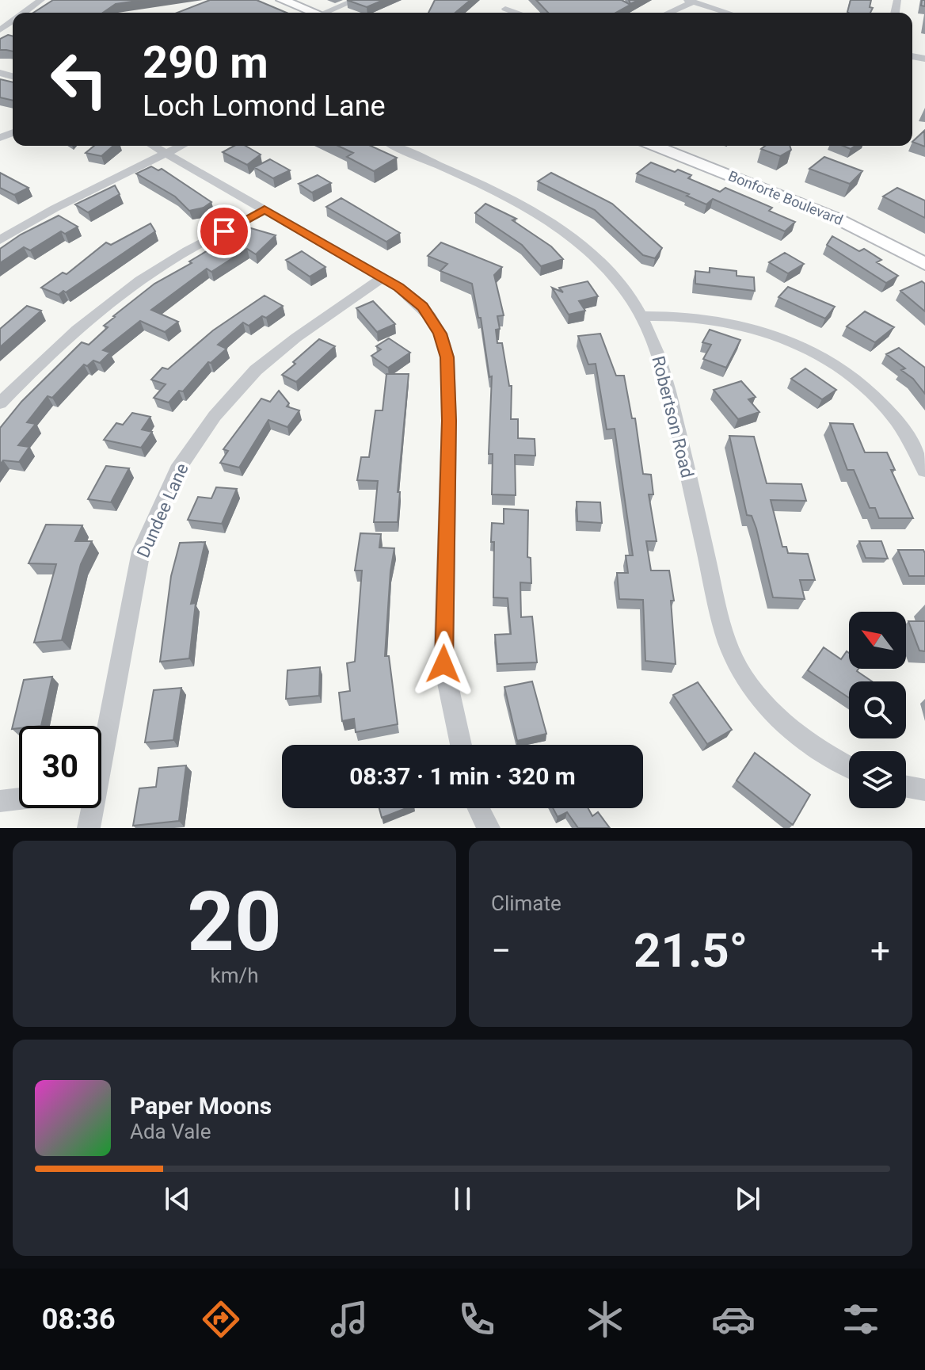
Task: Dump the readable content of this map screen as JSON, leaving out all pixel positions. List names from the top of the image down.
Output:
{
  "streets": {
    "main road": ["Bonforte Boulevard"],
    "street": ["Robertson Road", "Dundee Lane"]
  },
  "north": "top left",
  "page": {
    "turn": ["290 m", "Loch Lomond Lane"],
    "limit": "30",
    "trip": "08:37 · 1 min · 320 m",
    "tile": [
      ["20", "km/h"],
      "Climate"
    ],
    "heat": ["−", "21.5°", "+"],
    "song": ["Paper Moons", "Ada Vale"],
    "tabs": "08:36"
  }
}
